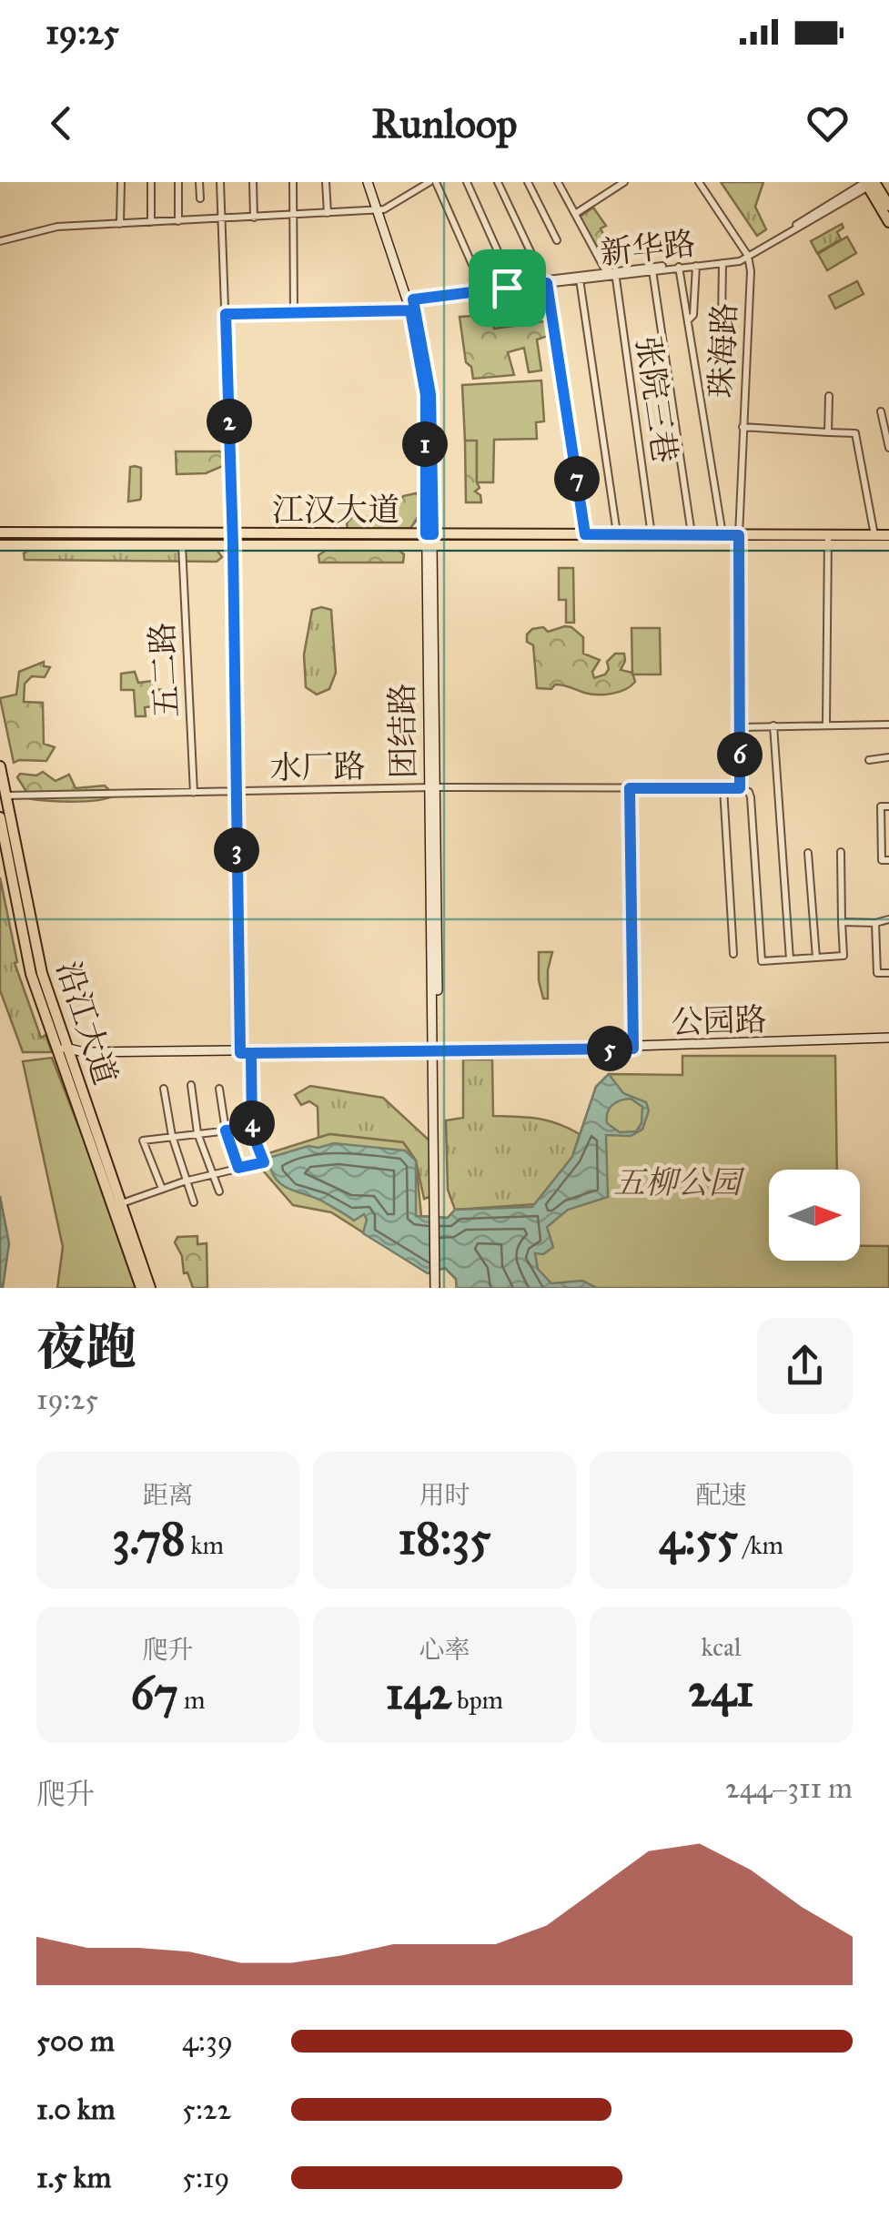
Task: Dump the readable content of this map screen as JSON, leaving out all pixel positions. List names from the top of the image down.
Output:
{
  "streets": {
    "main road": [
      "江汉大道",
      "团结路",
      "公园路",
      "沿江大道"
    ],
    "street": [
      "新华路",
      "珠海路",
      "张院三巷",
      "五二路",
      "水厂路"
    ]
  },
  "crossings": [
    ["新华路", "珠海路"],
    ["新华路", "张院三巷"],
    ["新华路", "团结路"],
    ["珠海路", "江汉大道"],
    ["珠海路", "水厂路"],
    ["张院三巷", "江汉大道"],
    ["江汉大道", "五二路"],
    ["江汉大道", "团结路"],
    ["五二路", "水厂路"],
    ["团结路", "水厂路"],
    ["团结路", "公园路"],
    ["水厂路", "沿江大道"],
    ["公园路", "沿江大道"]
  ],
  "parks": ["五柳公园"],
  "north": "right",
  "page": {
    "status": "19:25",
    "header": "Runloop",
    "pins": [
      "2",
      "1",
      "7",
      "6",
      "3",
      "5",
      "4"
    ],
    "heading": ["夜跑", "19:25"],
    "stats": [
      ["距离", "3.78 km"],
      ["用时", "18:35"],
      ["配速", "4:55 /km"],
      ["爬升", "67 m"],
      ["心率", "142 bpm"],
      ["kcal", "241"]
    ],
    "chart": ["爬升", "244–311 m"],
    "list": [
      {
        "name": "500 m",
        "note": "4:39"
      },
      {
        "name": "1.0 km",
        "note": "5:22"
      },
      {
        "name": "1.5 km",
        "note": "5:19"
      }
    ]
  }
}
